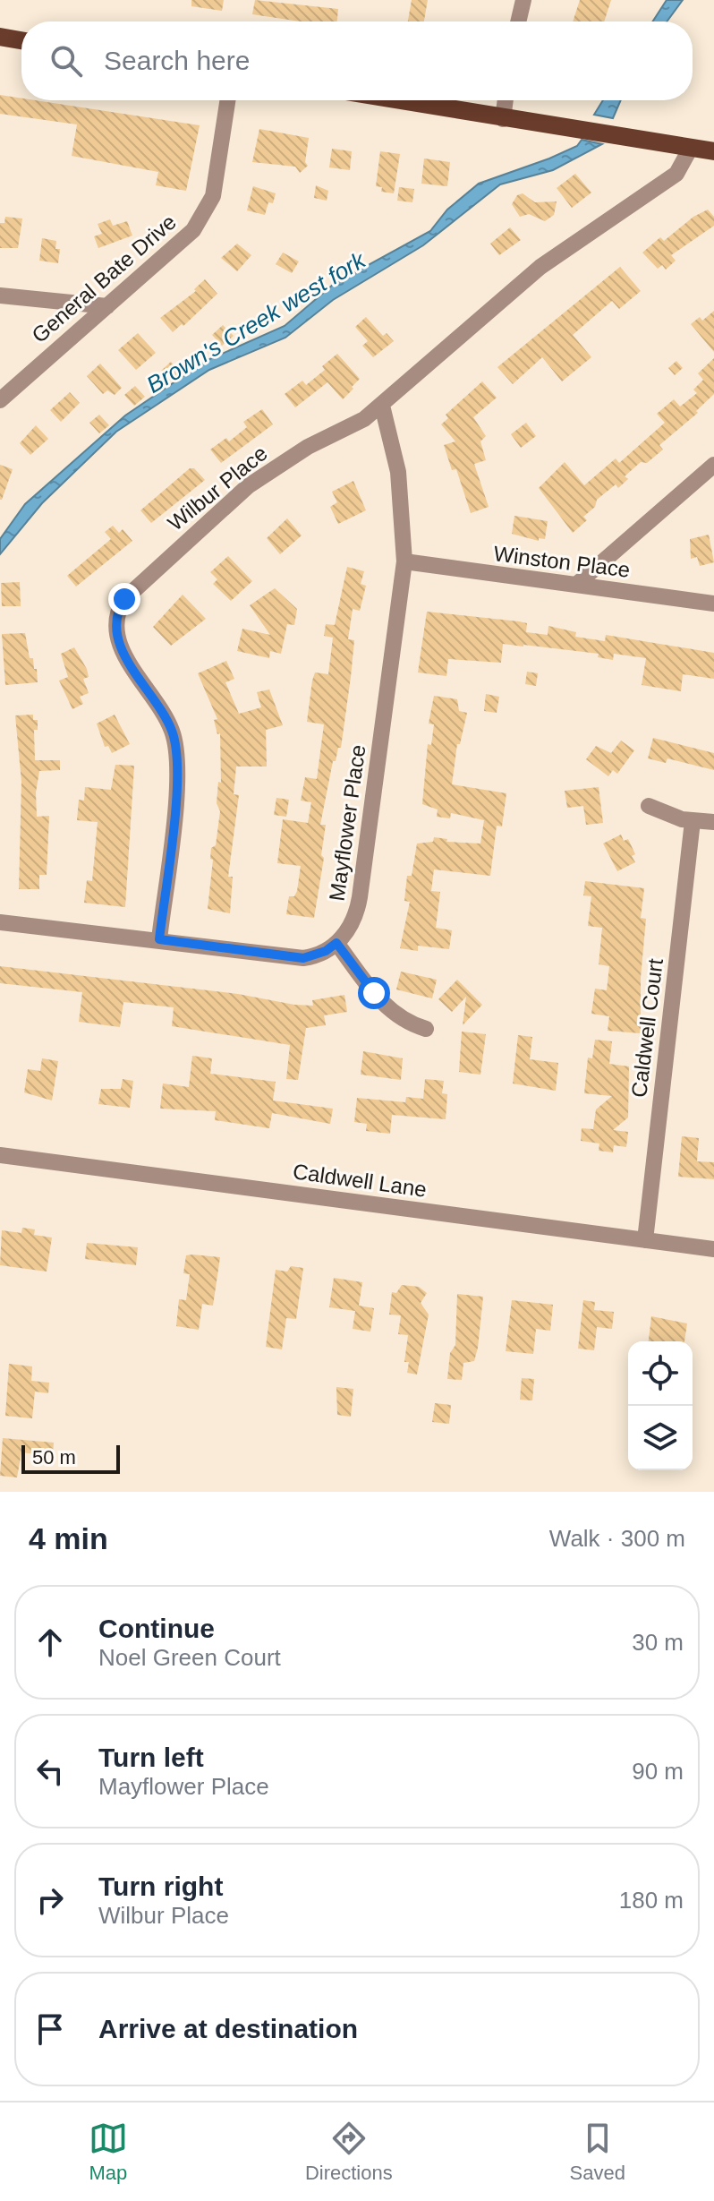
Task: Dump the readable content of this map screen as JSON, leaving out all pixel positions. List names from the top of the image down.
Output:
{
  "streets": {
    "street": [
      "General Bate Drive",
      "Wilbur Place",
      "Winston Place",
      "Mayflower Place",
      "Caldwell Court",
      "Caldwell Lane"
    ]
  },
  "crossings": [
    ["Wilbur Place", "Mayflower Place"],
    ["Winston Place", "Mayflower Place"],
    ["Caldwell Court", "Caldwell Lane"]
  ],
  "water": ["Brown's Creek west fork"],
  "scale_bar": "50 m",
  "page": {
    "search": "Search here",
    "scale": "50 m",
    "heading": ["4 min", "Walk · 300 m"],
    "list": [
      ["Continue", "Noel Green Court", "30 m"],
      ["Turn left", "Mayflower Place", "90 m"],
      ["Turn right", "Wilbur Place", "180 m"],
      "Arrive at destination"
    ],
    "nav": ["Map", "Directions", "Saved"]
  }
}
